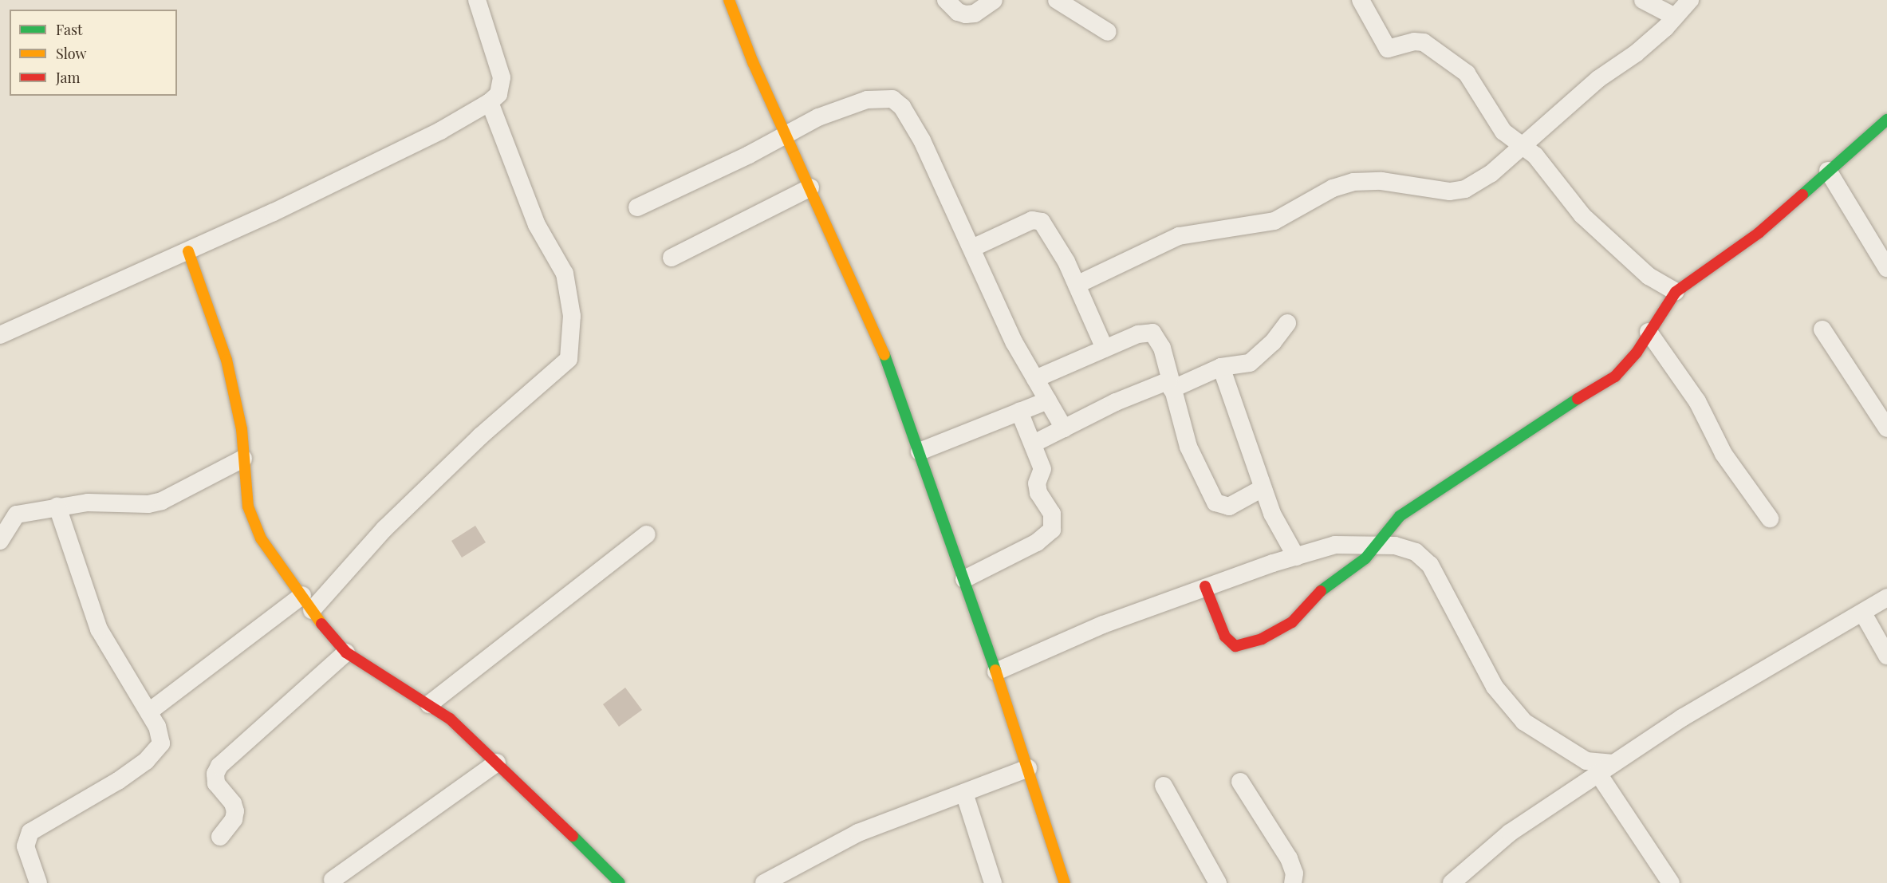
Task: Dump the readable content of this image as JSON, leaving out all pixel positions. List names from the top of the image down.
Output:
{
  "legend": ["Fast", "Slow", "Jam"]
}
